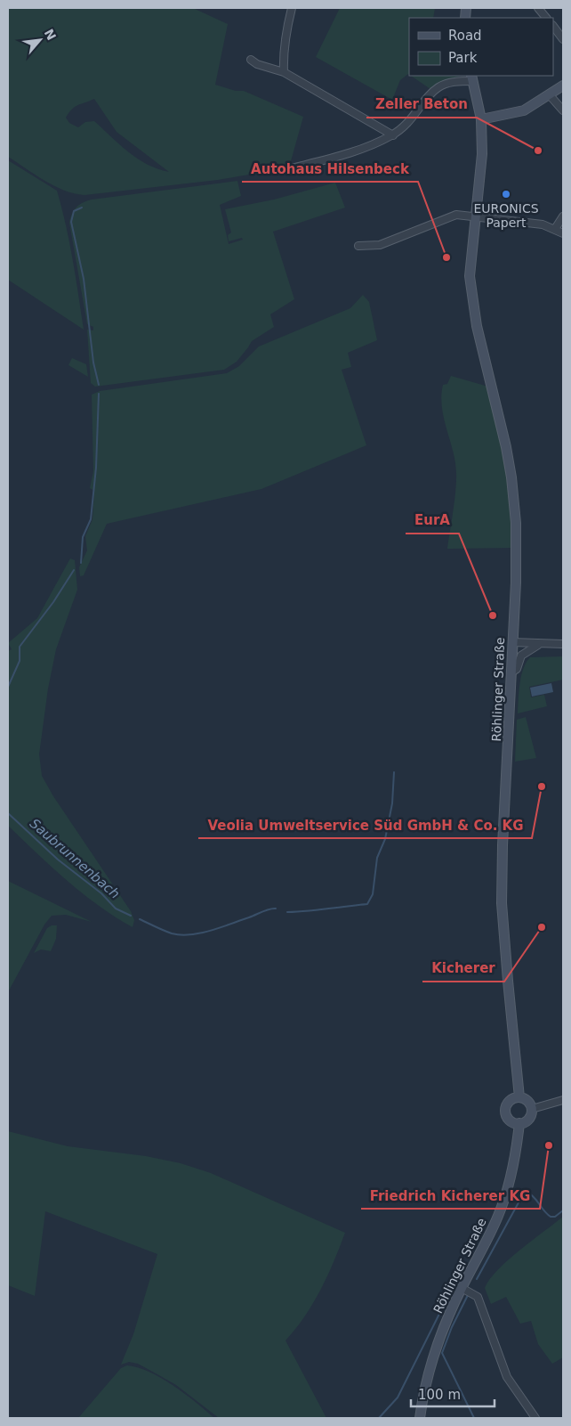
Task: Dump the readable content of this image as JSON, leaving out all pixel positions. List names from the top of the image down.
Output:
{
  "streets": {
    "street": ["Röhlinger Straße"]
  },
  "water": ["Saubrunnenbach"],
  "places": [
    "Zeller Beton",
    "EURONICS Papert",
    "Autohaus Hilsenbeck",
    "EurA",
    "Veolia Umweltservice Süd GmbH & Co. KG",
    "Kicherer",
    "Friedrich Kicherer KG"
  ],
  "legend": ["Road", "Park"],
  "scale_bar": "100 m",
  "north": "top right"
}
